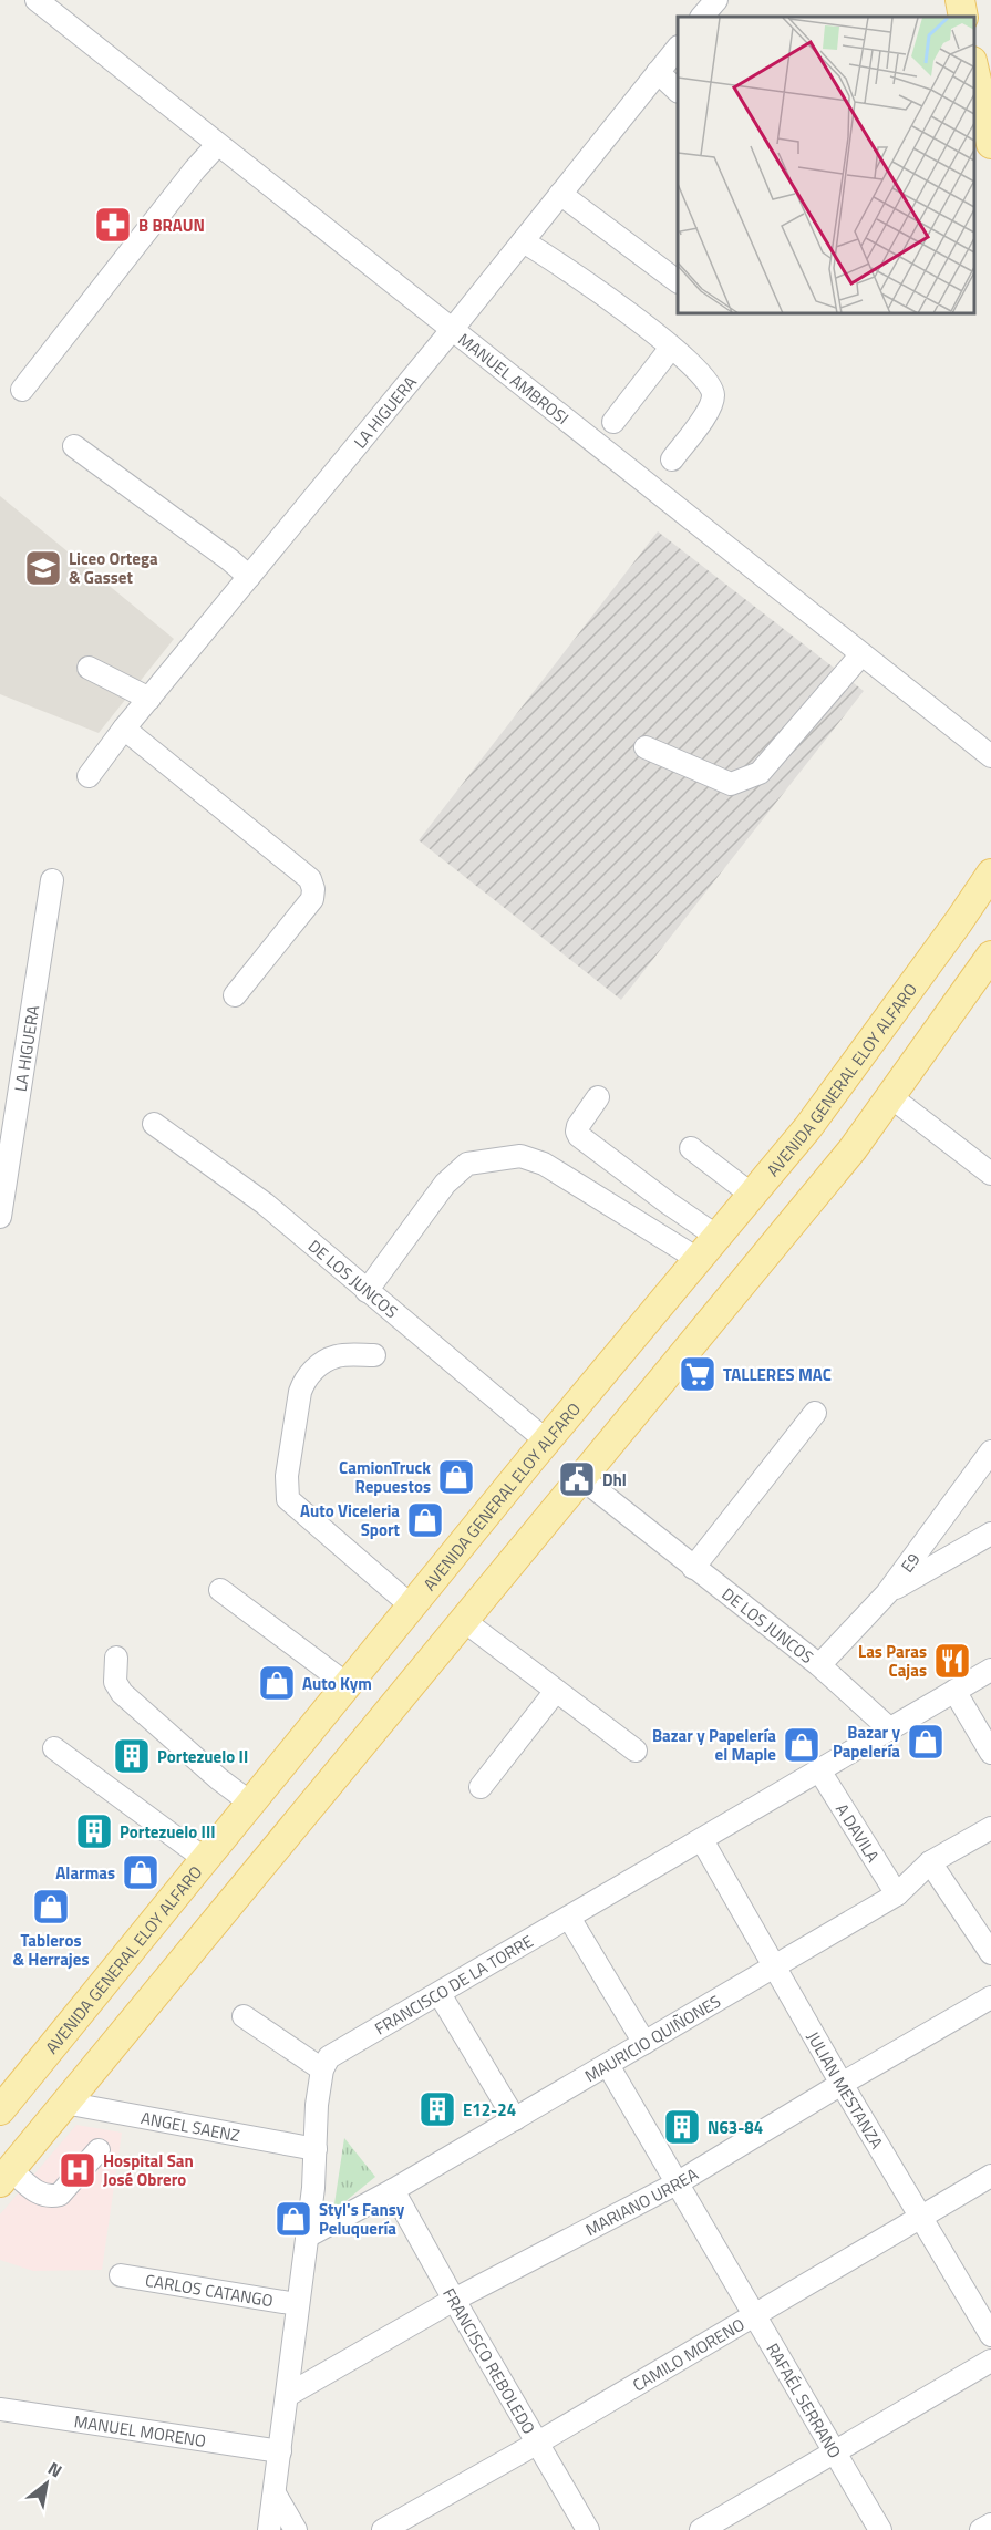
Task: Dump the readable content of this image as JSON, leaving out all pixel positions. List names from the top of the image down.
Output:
{
  "streets": {
    "main road": ["AVENIDA GENERAL ELOY ALFARO"],
    "street": [
      "MANUEL AMBROSI",
      "LA HIGUERA",
      "DE LOS JUNCOS",
      "E9",
      "A DAVILA",
      "FRANCISCO DE LA TORRE",
      "MAURICIO QUIÑONES",
      "JULIAN MESTANZA",
      "ANGEL SAENZ",
      "MARIANO URREA",
      "CARLOS CATANGO",
      "CAMILO MORENO",
      "FRANCISCO REBOLEDO",
      "RAFAÉL SERRANO",
      "MANUEL MORENO"
    ]
  },
  "crossings": [
    ["MANUEL AMBROSI", "LA HIGUERA"],
    ["AVENIDA GENERAL ELOY ALFARO", "DE LOS JUNCOS"],
    ["DE LOS JUNCOS", "E9"],
    ["DE LOS JUNCOS", "FRANCISCO DE LA TORRE"],
    ["A DAVILA", "FRANCISCO DE LA TORRE"],
    ["A DAVILA", "MAURICIO QUIÑONES"],
    ["FRANCISCO DE LA TORRE", "JULIAN MESTANZA"],
    ["MAURICIO QUIÑONES", "JULIAN MESTANZA"],
    ["MAURICIO QUIÑONES", "FRANCISCO REBOLEDO"],
    ["MAURICIO QUIÑONES", "RAFAÉL SERRANO"],
    ["JULIAN MESTANZA", "MARIANO URREA"],
    ["JULIAN MESTANZA", "CAMILO MORENO"],
    ["MARIANO URREA", "FRANCISCO REBOLEDO"],
    ["MARIANO URREA", "RAFAÉL SERRANO"],
    ["CAMILO MORENO", "FRANCISCO REBOLEDO"],
    ["CAMILO MORENO", "RAFAÉL SERRANO"]
  ],
  "places": {
    "pharmacy": ["B BRAUN"],
    "school or university": ["Liceo Ortega & Gasset"],
    "supermarket": ["TALLERES MAC"],
    "shop": [
      "CamionTruck Repuestos",
      "Auto Viceleria Sport",
      "Auto Kym",
      "Bazar y Papelería",
      "Bazar y Papelería el Maple",
      "Alarmas",
      "Tableros & Herrajes",
      "Styl's Fansy Peluquería"
    ],
    "public building": ["Dhl"],
    "restaurant": ["Las Paras Cajas"],
    "building": [
      "Portezuelo II",
      "Portezuelo III",
      "E12-24",
      "N63-84"
    ],
    "hospital": ["Hospital San José Obrero"]
  },
  "north": "top right"
}
